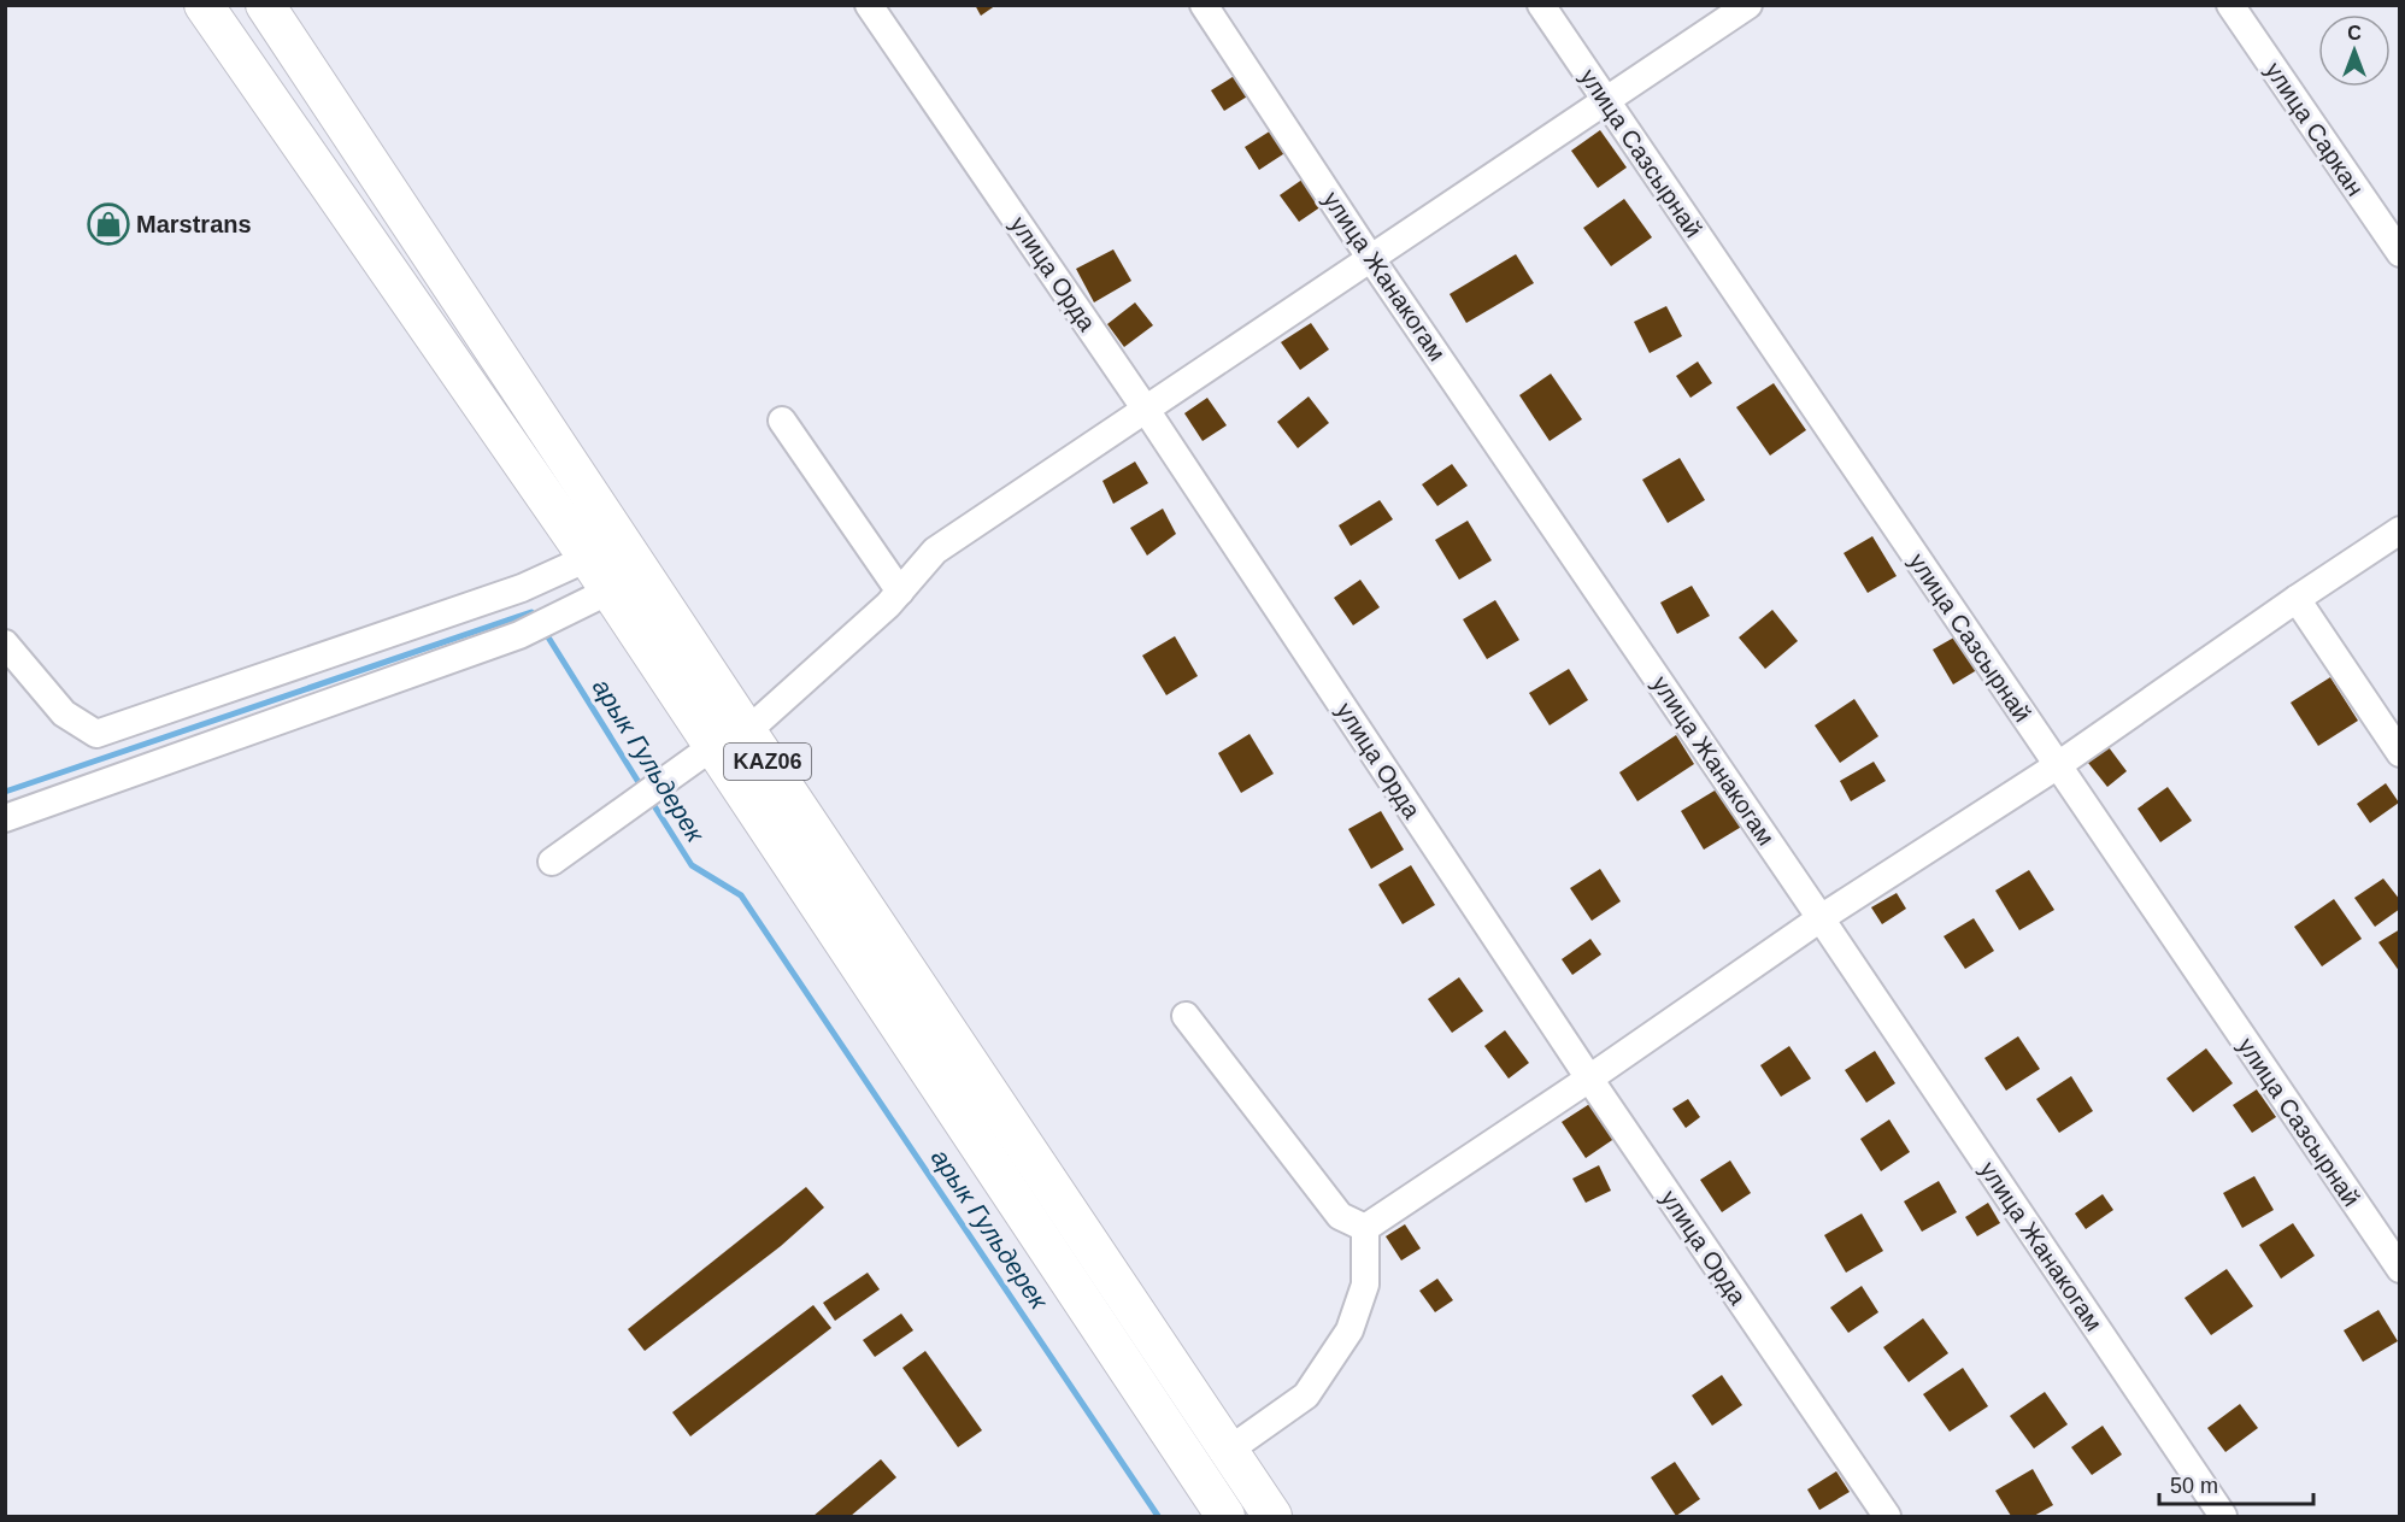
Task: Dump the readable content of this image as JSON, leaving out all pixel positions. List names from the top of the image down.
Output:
{
  "streets": {
    "highway": ["KАZ06"],
    "street": [
      "улица Саркан",
      "улица Сазсырнай",
      "улица Орда",
      "улица Жанакогам"
    ]
  },
  "water": ["арык Гульдерек"],
  "places": {
    "shop": ["Marstrans"]
  },
  "scale_bar": "50 m",
  "north": "top"
}
